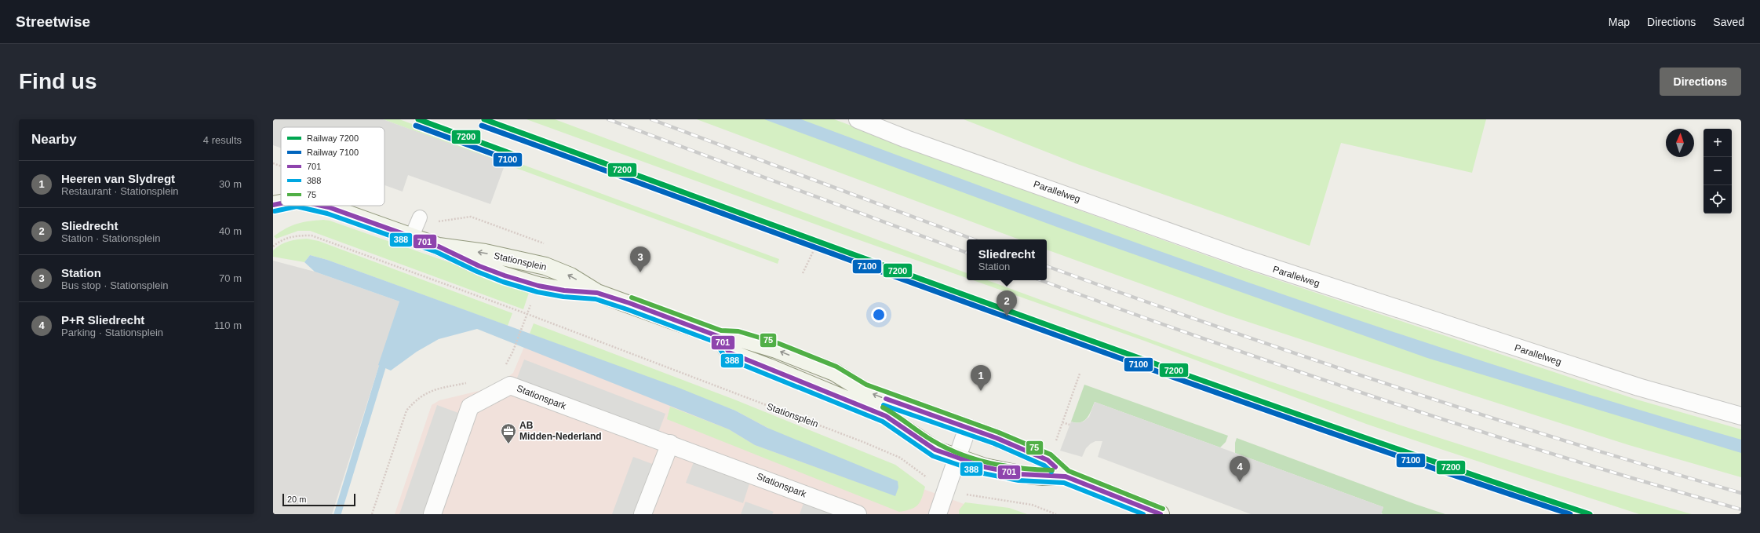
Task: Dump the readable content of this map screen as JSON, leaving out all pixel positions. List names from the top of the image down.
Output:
{
  "streets": {
    "main road": ["Stationsplein"],
    "street": ["Parallelweg", "Stationspark"]
  },
  "places": {
    "office": ["AB Midden-Nederland"]
  },
  "lines": [
    "rail line 7200",
    "rail line 7100",
    "transit line 701",
    "transit line 388",
    "transit line 75"
  ],
  "legend": [
    "Railway 7200",
    "Railway 7100",
    "701",
    "388",
    "75"
  ],
  "scale_bar": "20 m",
  "north": "top",
  "page": {
    "header": "Streetwise",
    "nav": ["Map", "Directions", "Saved"],
    "buttons": "Directions",
    "title": "Find us",
    "heading": ["Nearby", "4 results"],
    "map_buttons": ["+", "−"],
    "list": [
      {
        "mark": "1",
        "name": "Heeren van Slydregt",
        "note": "Restaurant · Stationsplein",
        "value": "30 m"
      },
      {
        "mark": "2",
        "name": "Sliedrecht",
        "note": "Station · Stationsplein",
        "value": "40 m"
      },
      {
        "mark": "3",
        "name": "Station",
        "note": "Bus stop · Stationsplein",
        "value": "70 m"
      },
      {
        "mark": "4",
        "name": "P+R Sliedrecht",
        "note": "Parking · Stationsplein",
        "value": "110 m"
      }
    ],
    "popup": ["Sliedrecht", "Station"],
    "pins": [
      "3",
      "2",
      "1",
      "4"
    ],
    "scale": "20 m"
  }
}
